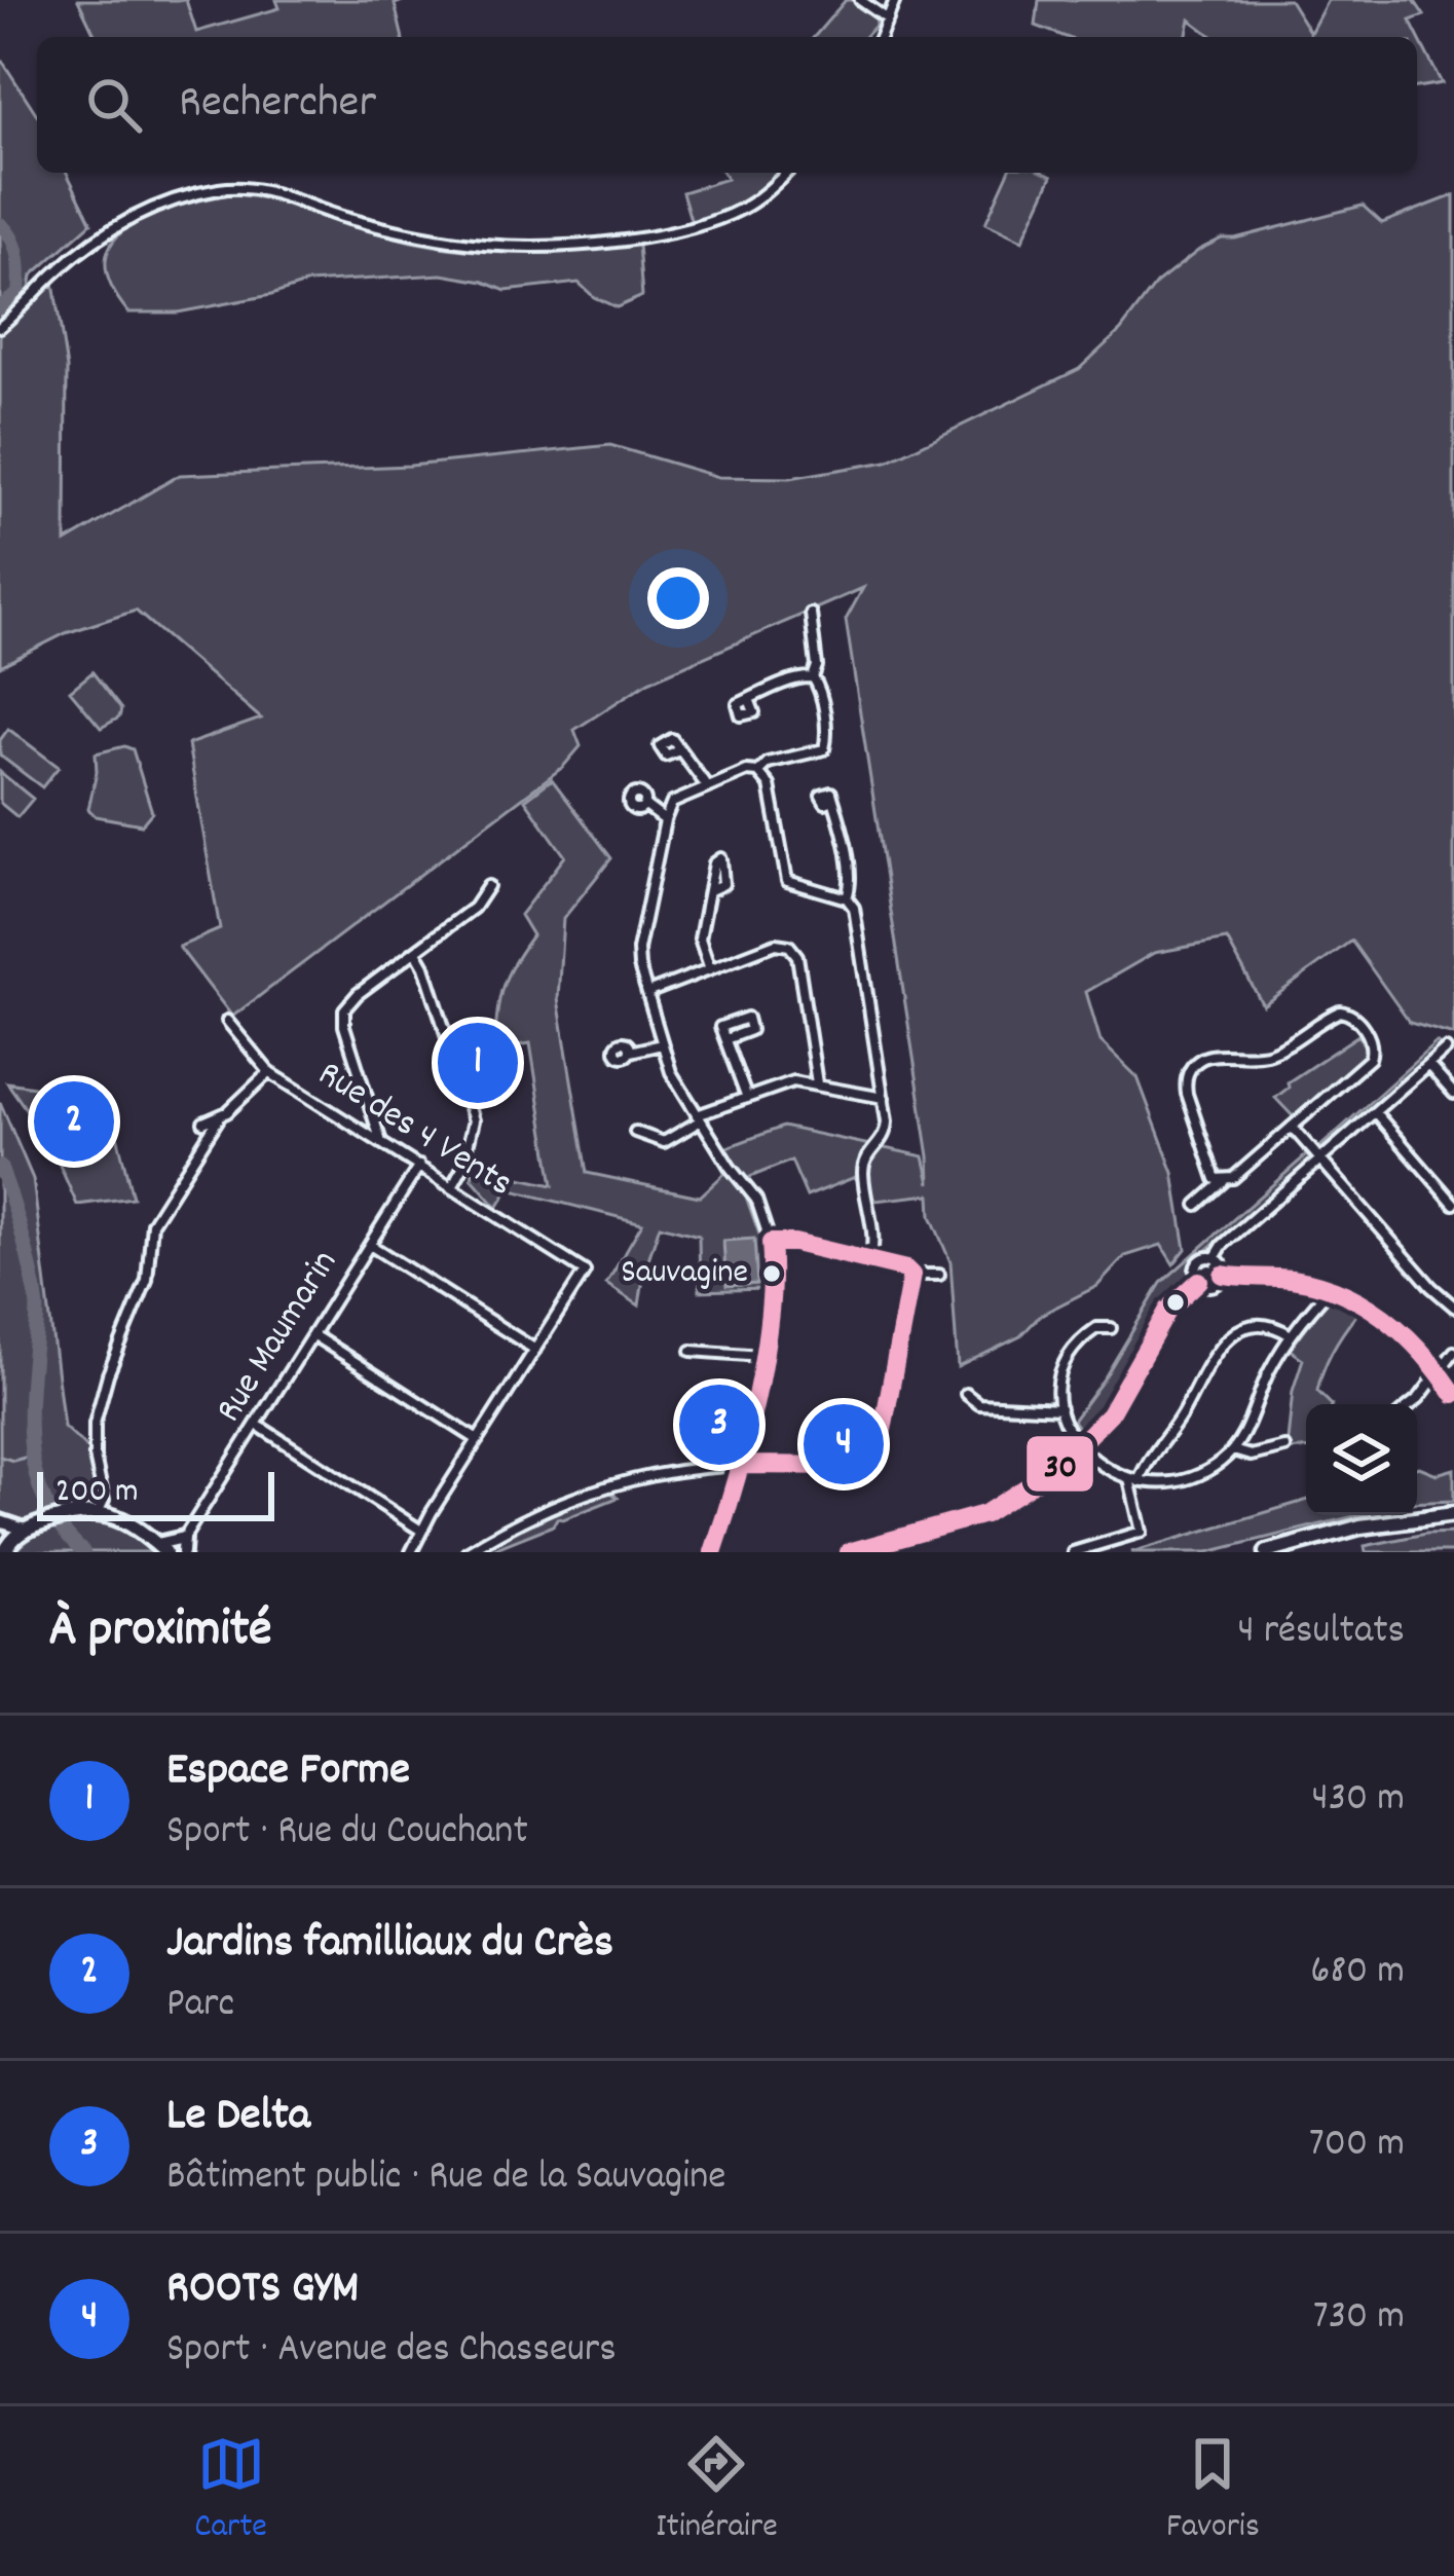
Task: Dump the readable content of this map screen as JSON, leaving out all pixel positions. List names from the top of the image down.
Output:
{
  "streets": {
    "street": ["Rue des 4 Vents", "Rue Maumarin"]
  },
  "crossings": [
    ["Rue des 4 Vents", "Rue Maumarin"]
  ],
  "places": ["Sauvagine"],
  "lines": ["transit line 30"],
  "scale_bar": "200 m",
  "page": {
    "search": "Rechercher",
    "pins": [
      "1",
      "2",
      "3",
      "4"
    ],
    "scale": "200 m",
    "heading": ["À proximité", "4 résultats"],
    "list": [
      {
        "mark": "1",
        "name": "Espace Forme",
        "note": "Sport · Rue du Couchant",
        "value": "430 m"
      },
      {
        "mark": "2",
        "name": "Jardins familliaux du Crès",
        "note": "Parc",
        "value": "680 m"
      },
      {
        "mark": "3",
        "name": "Le Delta",
        "note": "Bâtiment public · Rue de la Sauvagine",
        "value": "700 m"
      },
      {
        "mark": "4",
        "name": "ROOTS GYM",
        "note": "Sport · Avenue des Chasseurs",
        "value": "730 m"
      }
    ],
    "nav": ["Carte", "Itinéraire", "Favoris"]
  }
}
